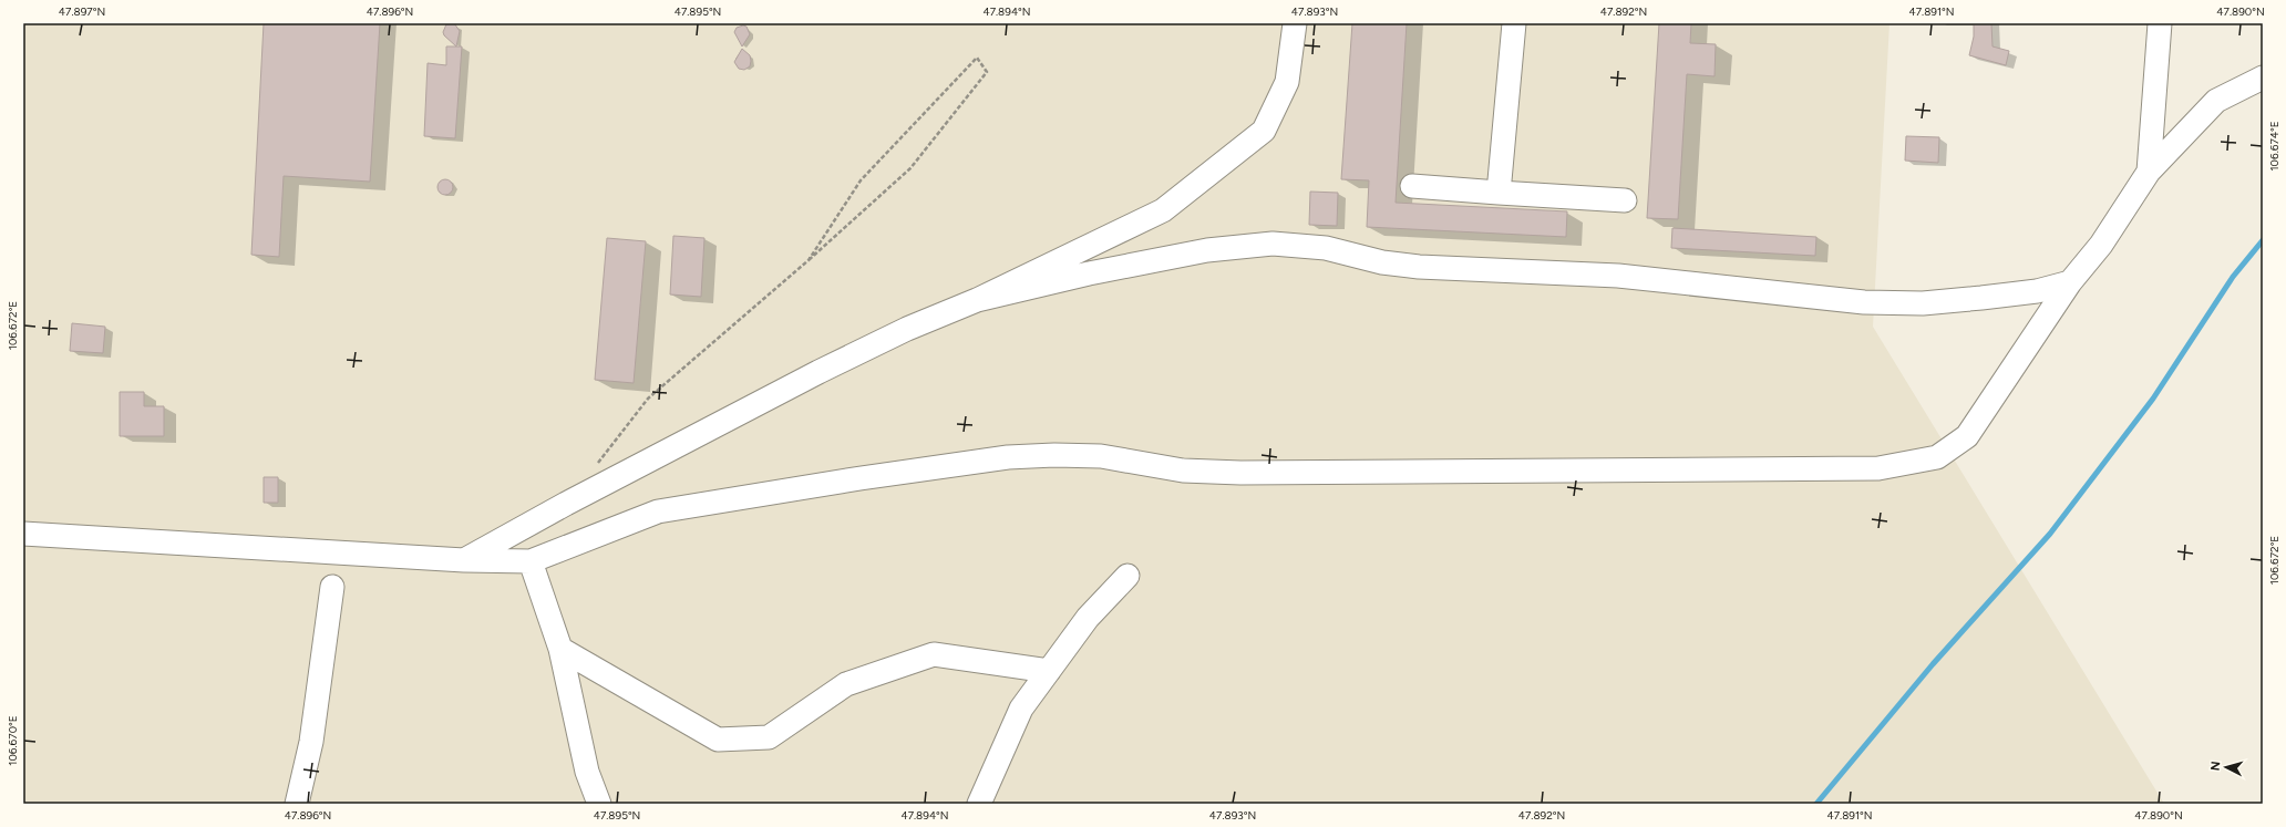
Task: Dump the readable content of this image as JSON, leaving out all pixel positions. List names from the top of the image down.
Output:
{
  "north": "left",
  "coordinates": [
    "47.897°N",
    "47.896°N",
    "47.895°N",
    "47.894°N",
    "47.893°N",
    "47.892°N",
    "47.891°N",
    "47.890°N",
    "106.674°E",
    "106.672°E",
    "106.670°E"
  ]
}
